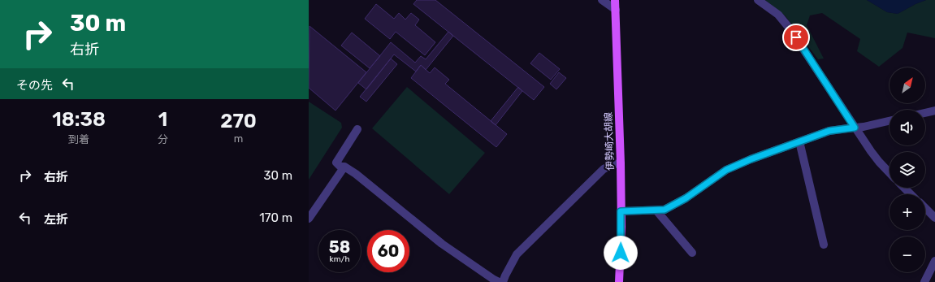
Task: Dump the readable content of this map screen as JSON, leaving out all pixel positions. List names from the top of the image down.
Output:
{
  "streets": {
    "main road": ["伊勢崎大胡線"]
  },
  "north": "top right",
  "page": {
    "turn": ["30 m", "右折"],
    "map_buttons": ["+", "−"],
    "then": "その先",
    "eta": [
      "18:38",
      "到着",
      "1",
      "分",
      "270",
      "m"
    ],
    "list": [
      {
        "name": "右折",
        "value": "30 m"
      },
      {
        "name": "左折",
        "value": "170 m"
      }
    ],
    "speed": "58 km/h",
    "limit": "60"
  }
}
